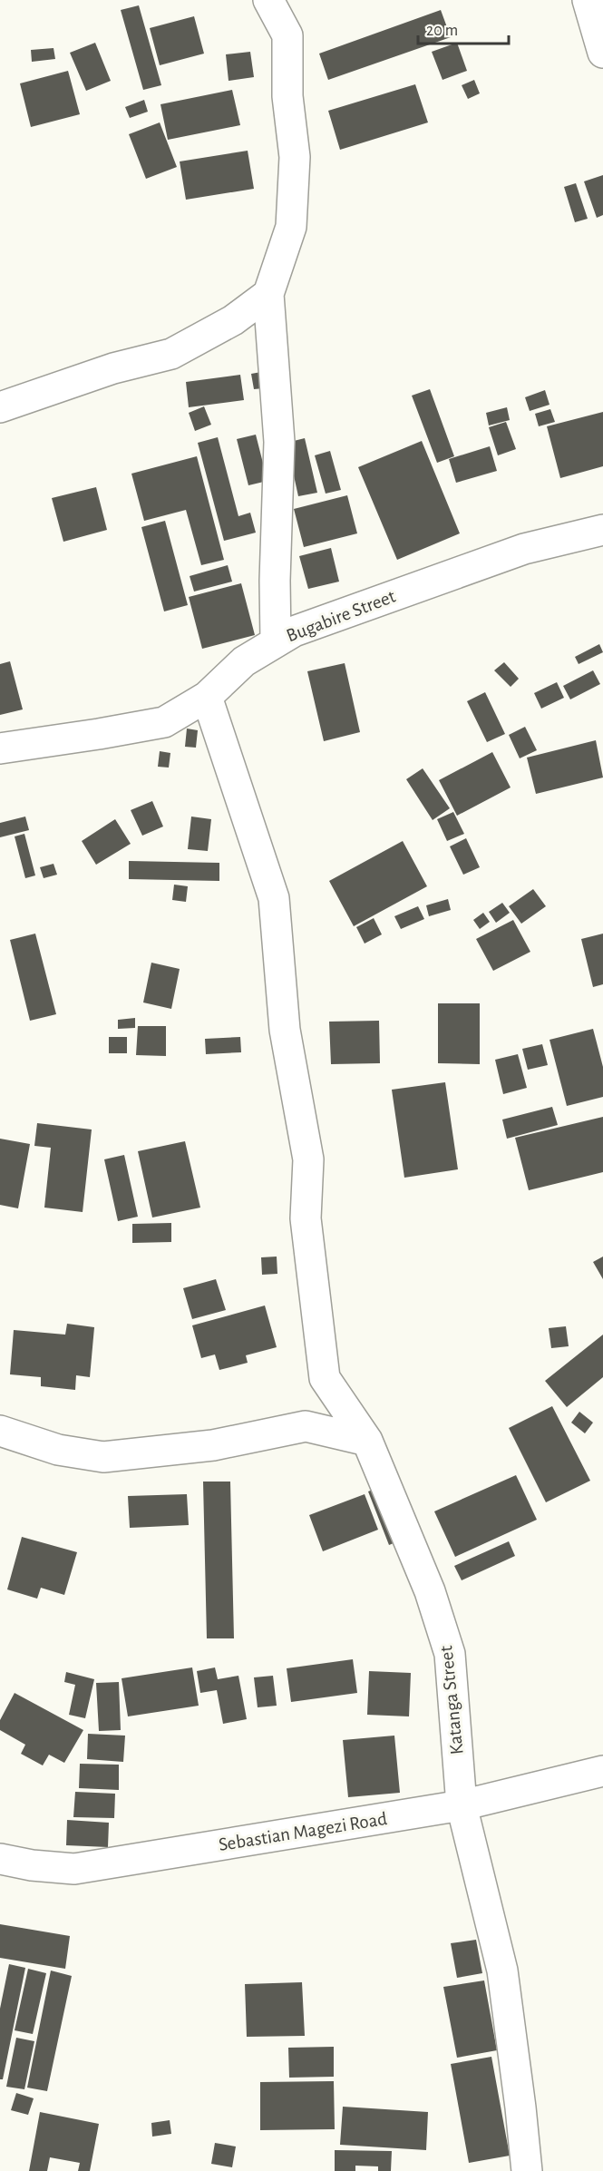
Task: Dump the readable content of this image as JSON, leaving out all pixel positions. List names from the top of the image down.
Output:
{
  "streets": {
    "street": ["Bugabire Street", "Katanga Street", "Sebastian Magezi Road"]
  },
  "crossings": [
    ["Bugabire Street", "Katanga Street"],
    ["Katanga Street", "Sebastian Magezi Road"]
  ],
  "scale_bar": "20 m"
}
